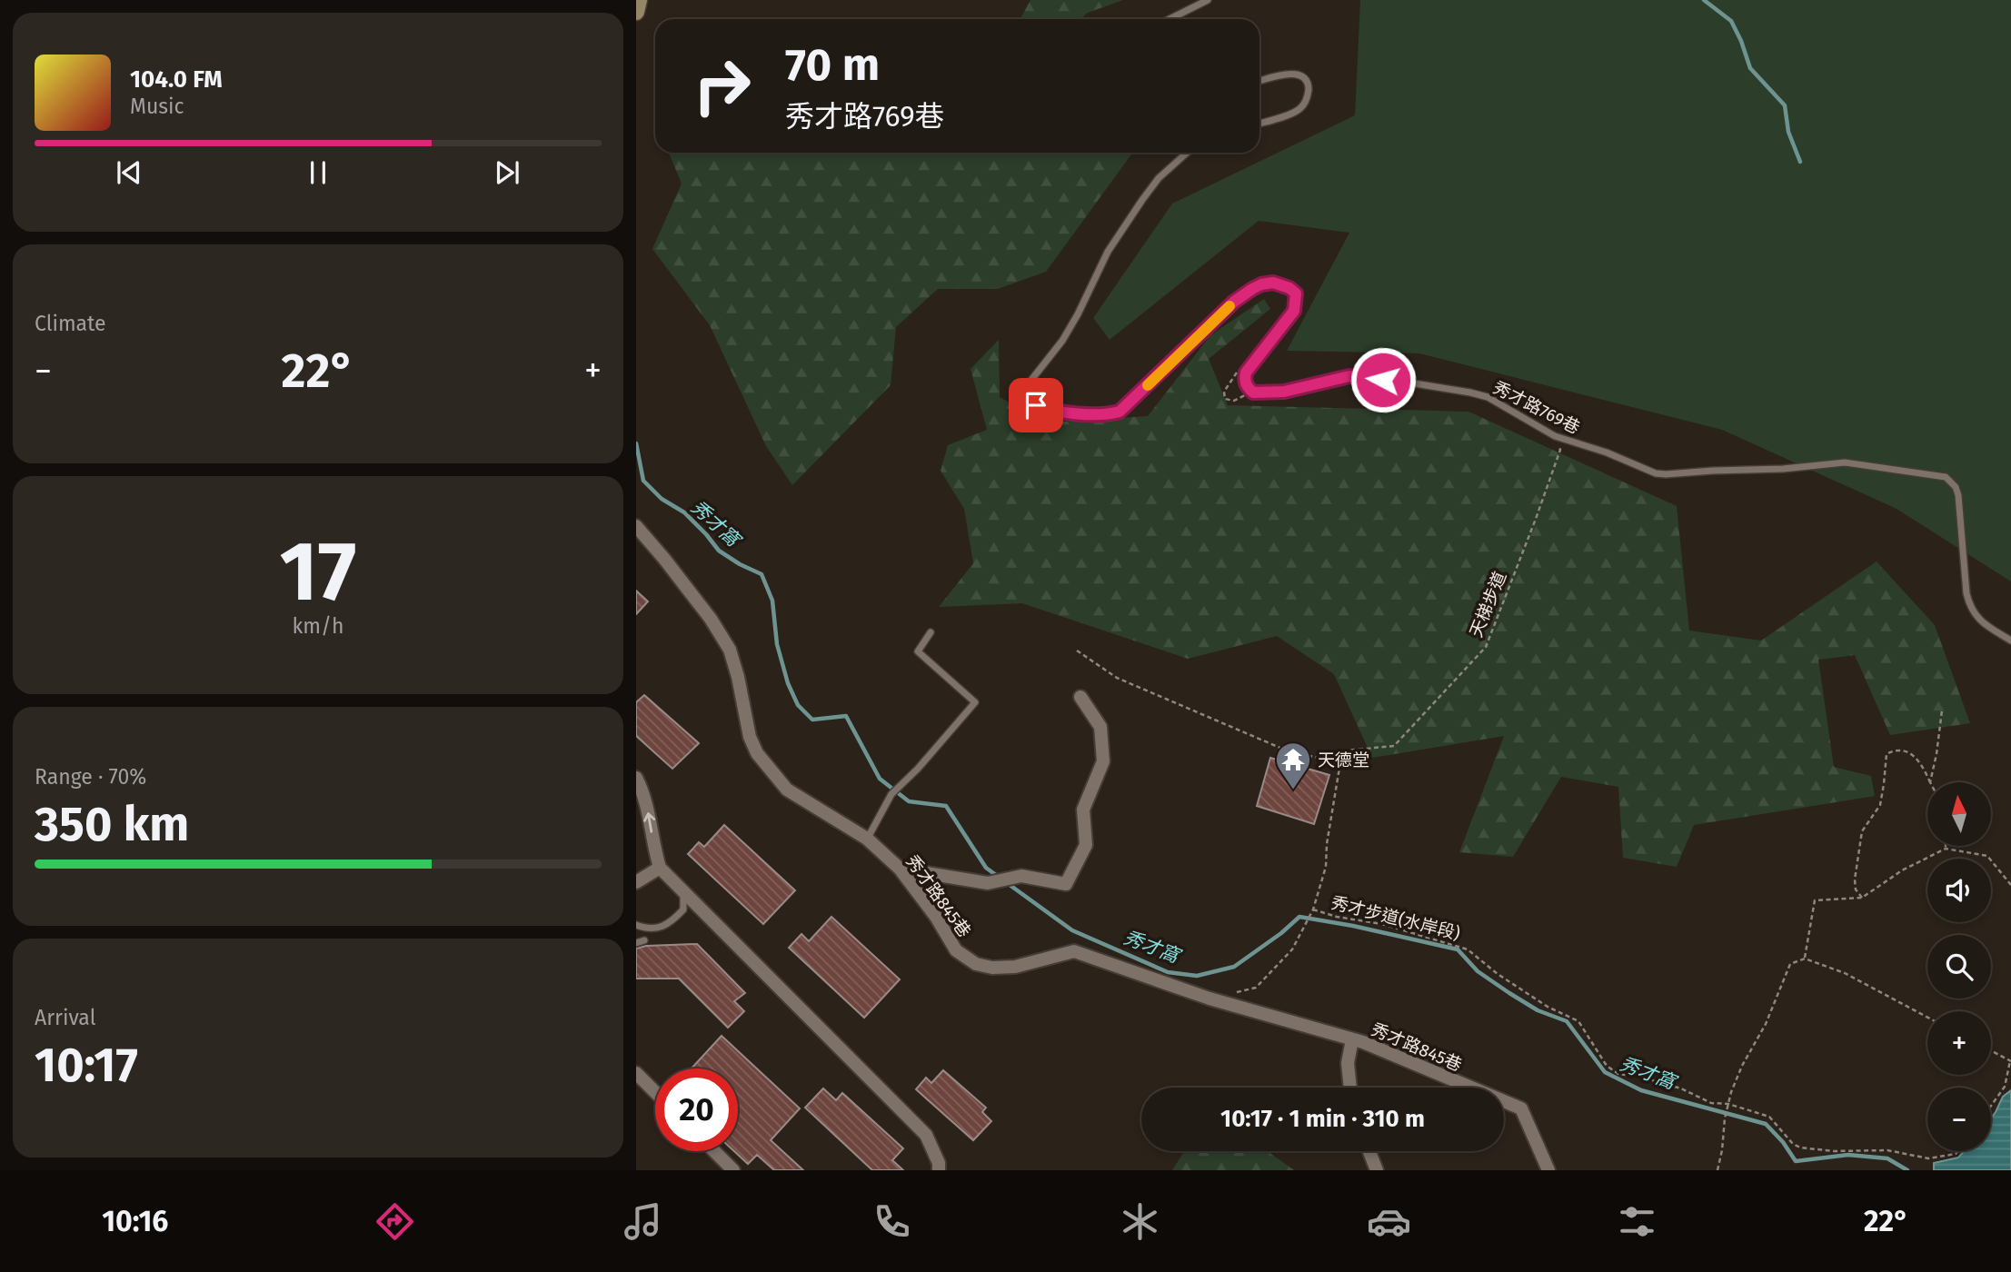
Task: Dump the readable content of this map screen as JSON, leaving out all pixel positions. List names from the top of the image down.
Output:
{
  "streets": {
    "street": ["秀才路845巷"],
    "lane": ["秀才路769巷"],
    "path": ["天梯步道", "秀才步道(水岸段)"]
  },
  "crossings": [
    ["秀才路769巷", "天梯步道"]
  ],
  "water": ["秀才窩"],
  "places": {
    "temple": ["天德堂"]
  },
  "north": "top",
  "page": {
    "turn": ["70 m", "秀才路769巷"],
    "song": ["104.0 FM", "Music"],
    "tile": [
      "Climate",
      ["17", "km/h"],
      ["Range · 70%", "350 km"],
      ["Arrival", "10:17"]
    ],
    "heat": ["−", "22°", "+"],
    "map_buttons": ["+", "−"],
    "limit": "20",
    "trip": "10:17 · 1 min · 310 m",
    "tabs": ["10:16", "22°"]
  }
}
